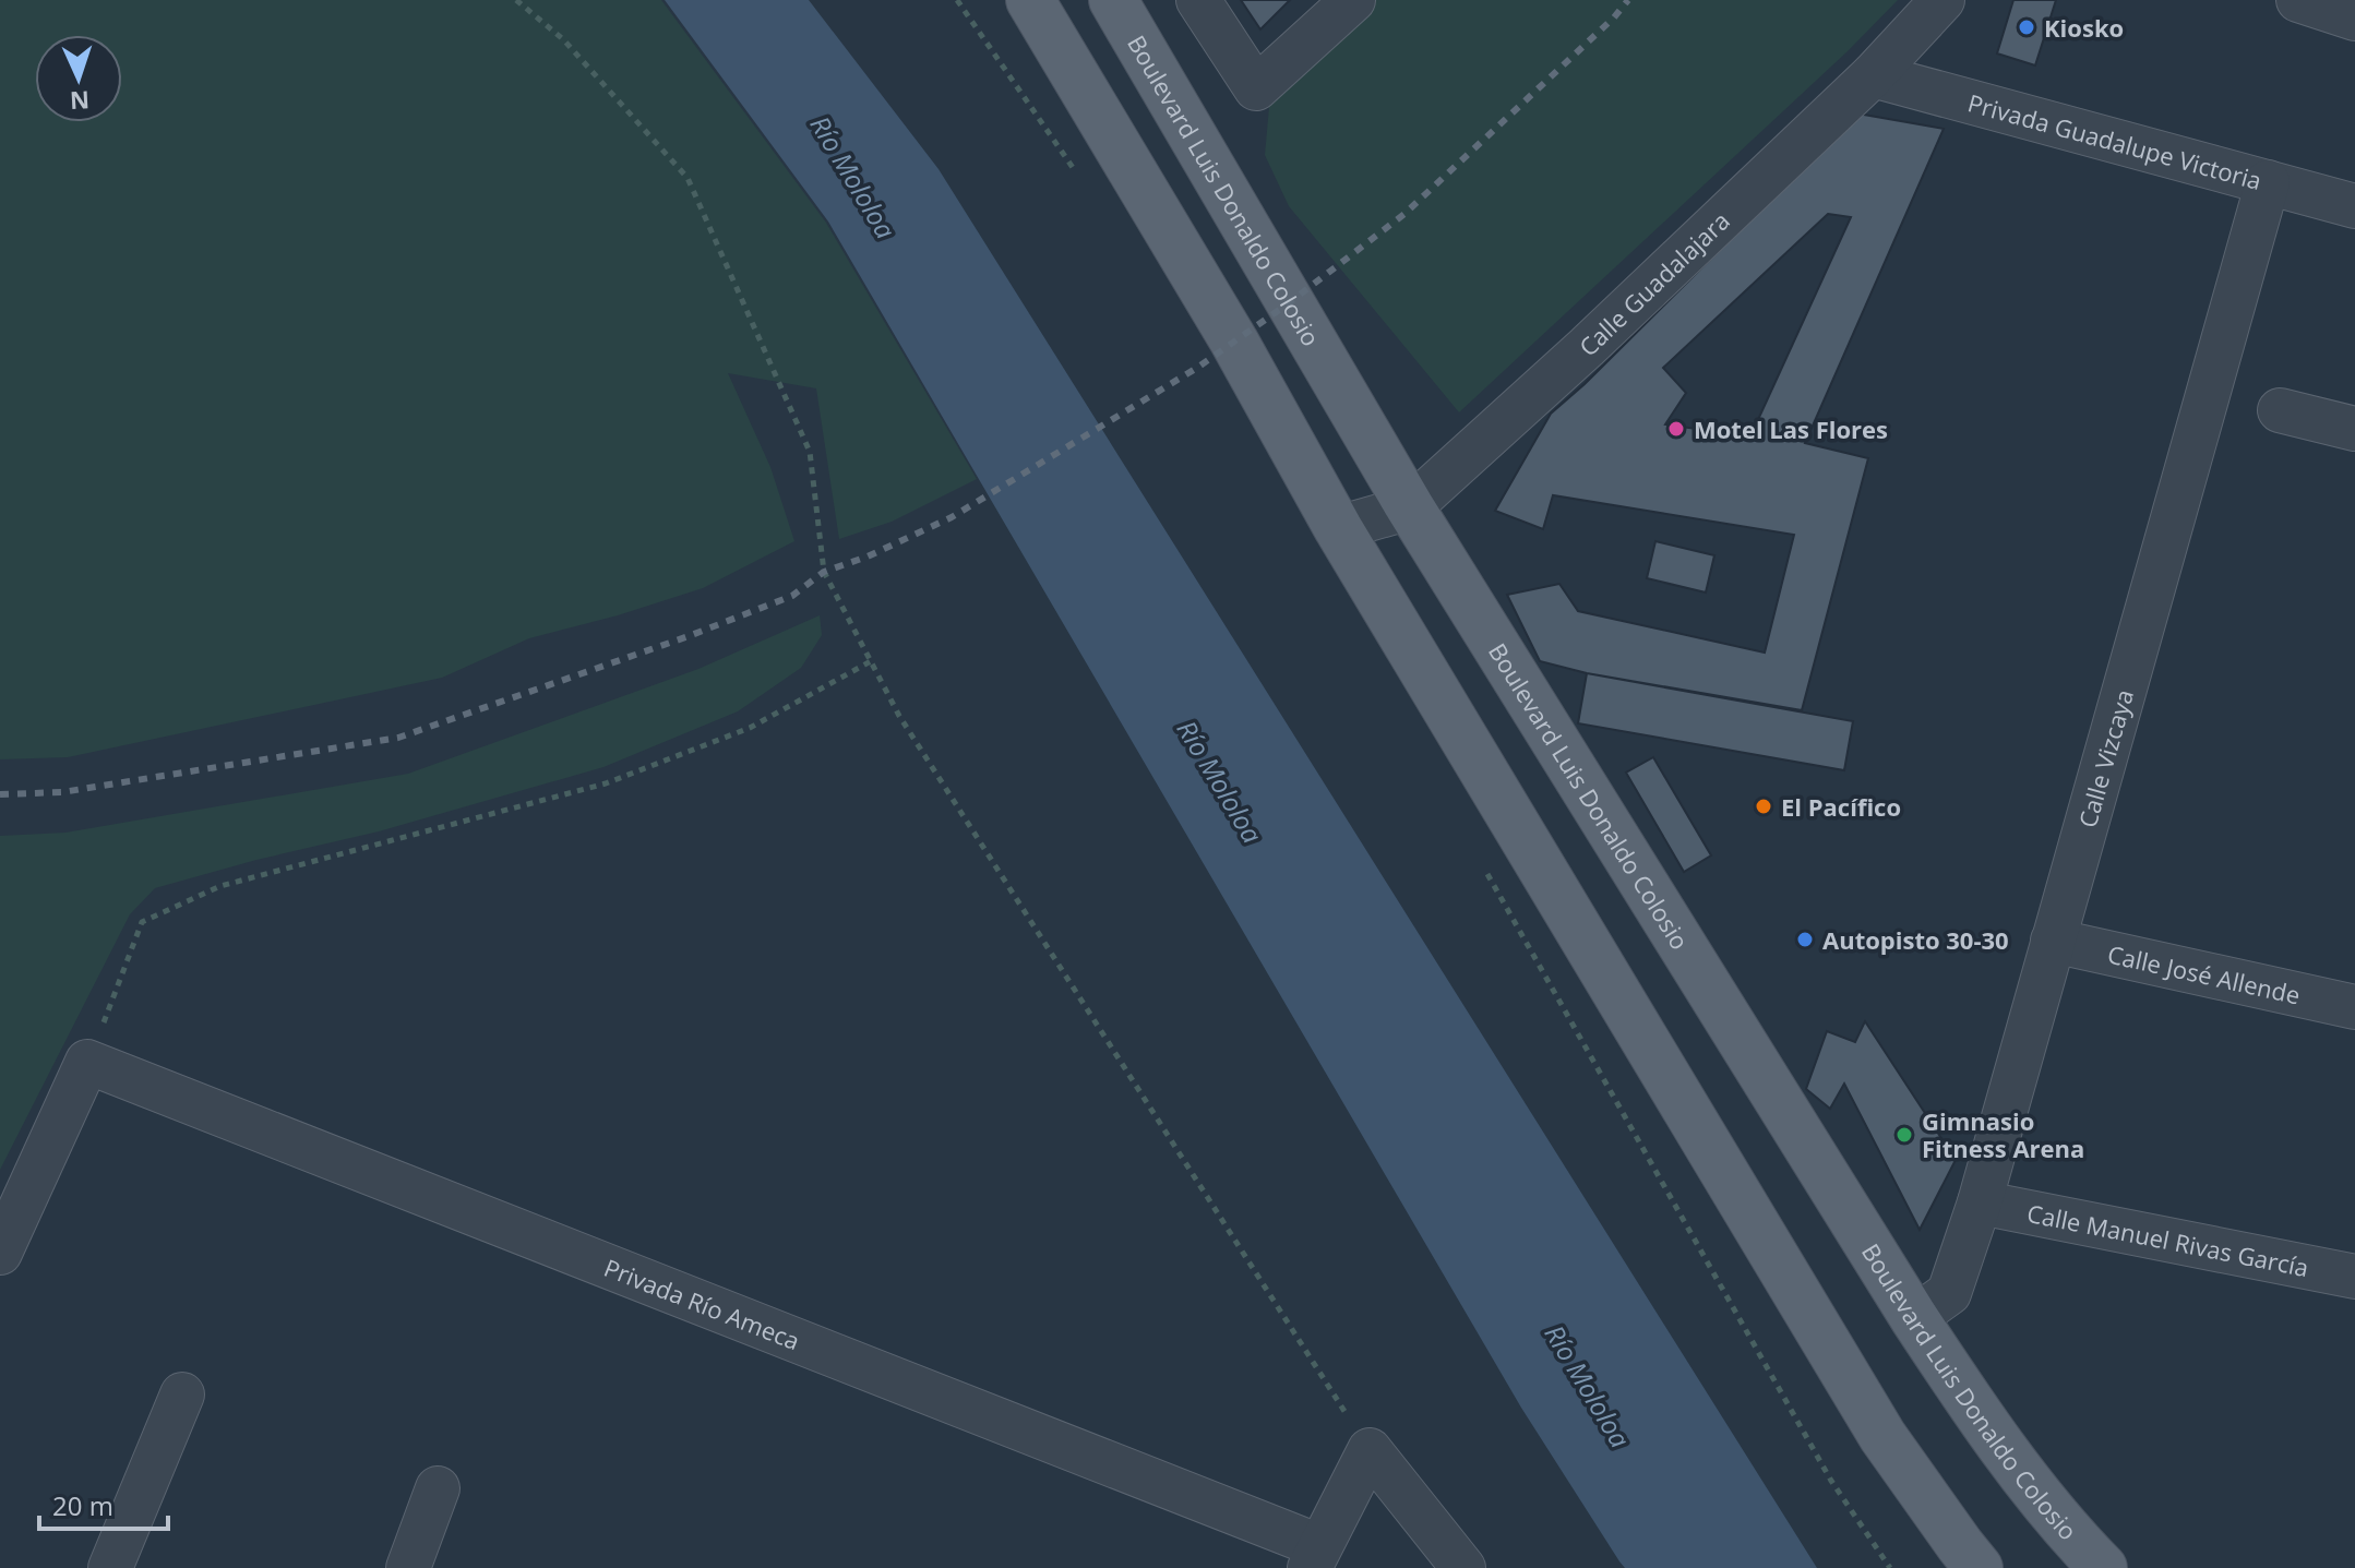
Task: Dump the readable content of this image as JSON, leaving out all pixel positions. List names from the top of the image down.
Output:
{
  "streets": {
    "main road": ["Boulevard Luis Donaldo Colosio"],
    "street": [
      "Privada Guadalupe Victoria",
      "Calle Guadalajara",
      "Calle Vizcaya",
      "Calle José Allende",
      "Calle Manuel Rivas García",
      "Privada Río Ameca"
    ]
  },
  "crossings": [
    ["Privada Guadalupe Victoria", "Calle Guadalajara"],
    ["Privada Guadalupe Victoria", "Calle Vizcaya"],
    ["Boulevard Luis Donaldo Colosio", "Calle Guadalajara"],
    ["Boulevard Luis Donaldo Colosio", "Calle Vizcaya"],
    ["Calle Vizcaya", "Calle José Allende"],
    ["Calle Vizcaya", "Calle Manuel Rivas García"]
  ],
  "water": ["Río Mololoa"],
  "places": [
    "Kiosko",
    "Motel Las Flores",
    "El Pacífico",
    "Autopisto 30-30",
    "Gimnasio Fitness Arena"
  ],
  "scale_bar": "20 m",
  "north": "bottom"
}
